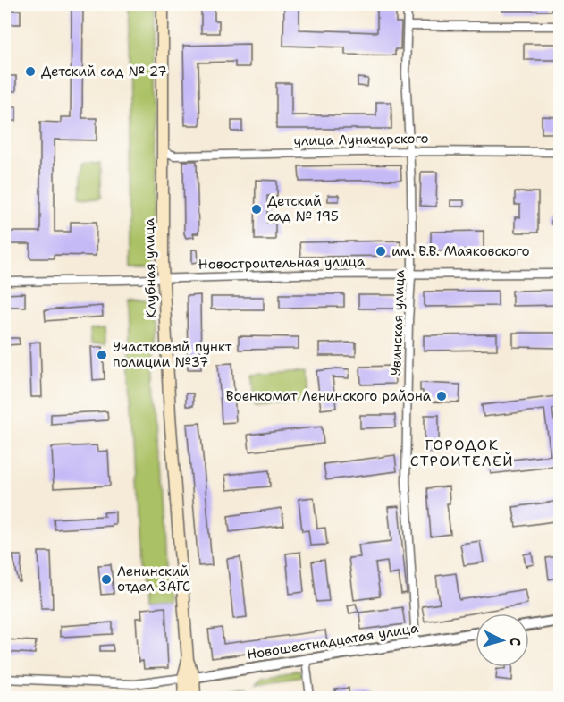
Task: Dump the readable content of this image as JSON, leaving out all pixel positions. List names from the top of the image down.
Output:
{
  "streets": {
    "main road": ["Клубная улица"],
    "street": [
      "улица Луначарского",
      "Новостроительная улица",
      "Увинская улица",
      "Новошестнадцатая улица"
    ]
  },
  "crossings": [
    ["улица Луначарского", "Клубная улица"],
    ["улица Луначарского", "Увинская улица"],
    ["Новостроительная улица", "Клубная улица"],
    ["Новостроительная улица", "Увинская улица"],
    ["Клубная улица", "Новошестнадцатая улица"],
    ["Увинская улица", "Новошестнадцатая улица"]
  ],
  "districts": ["ГОРОДОК СТРОИТЕЛЕЙ"],
  "places": [
    "Детский сад № 27",
    "Детский сад № 195",
    "им. В.В. Маяковского",
    "Участковый пункт полиции №37",
    "Военкомат Ленинского района",
    "Ленинский отдел ЗАГС"
  ],
  "north": "right"
}
